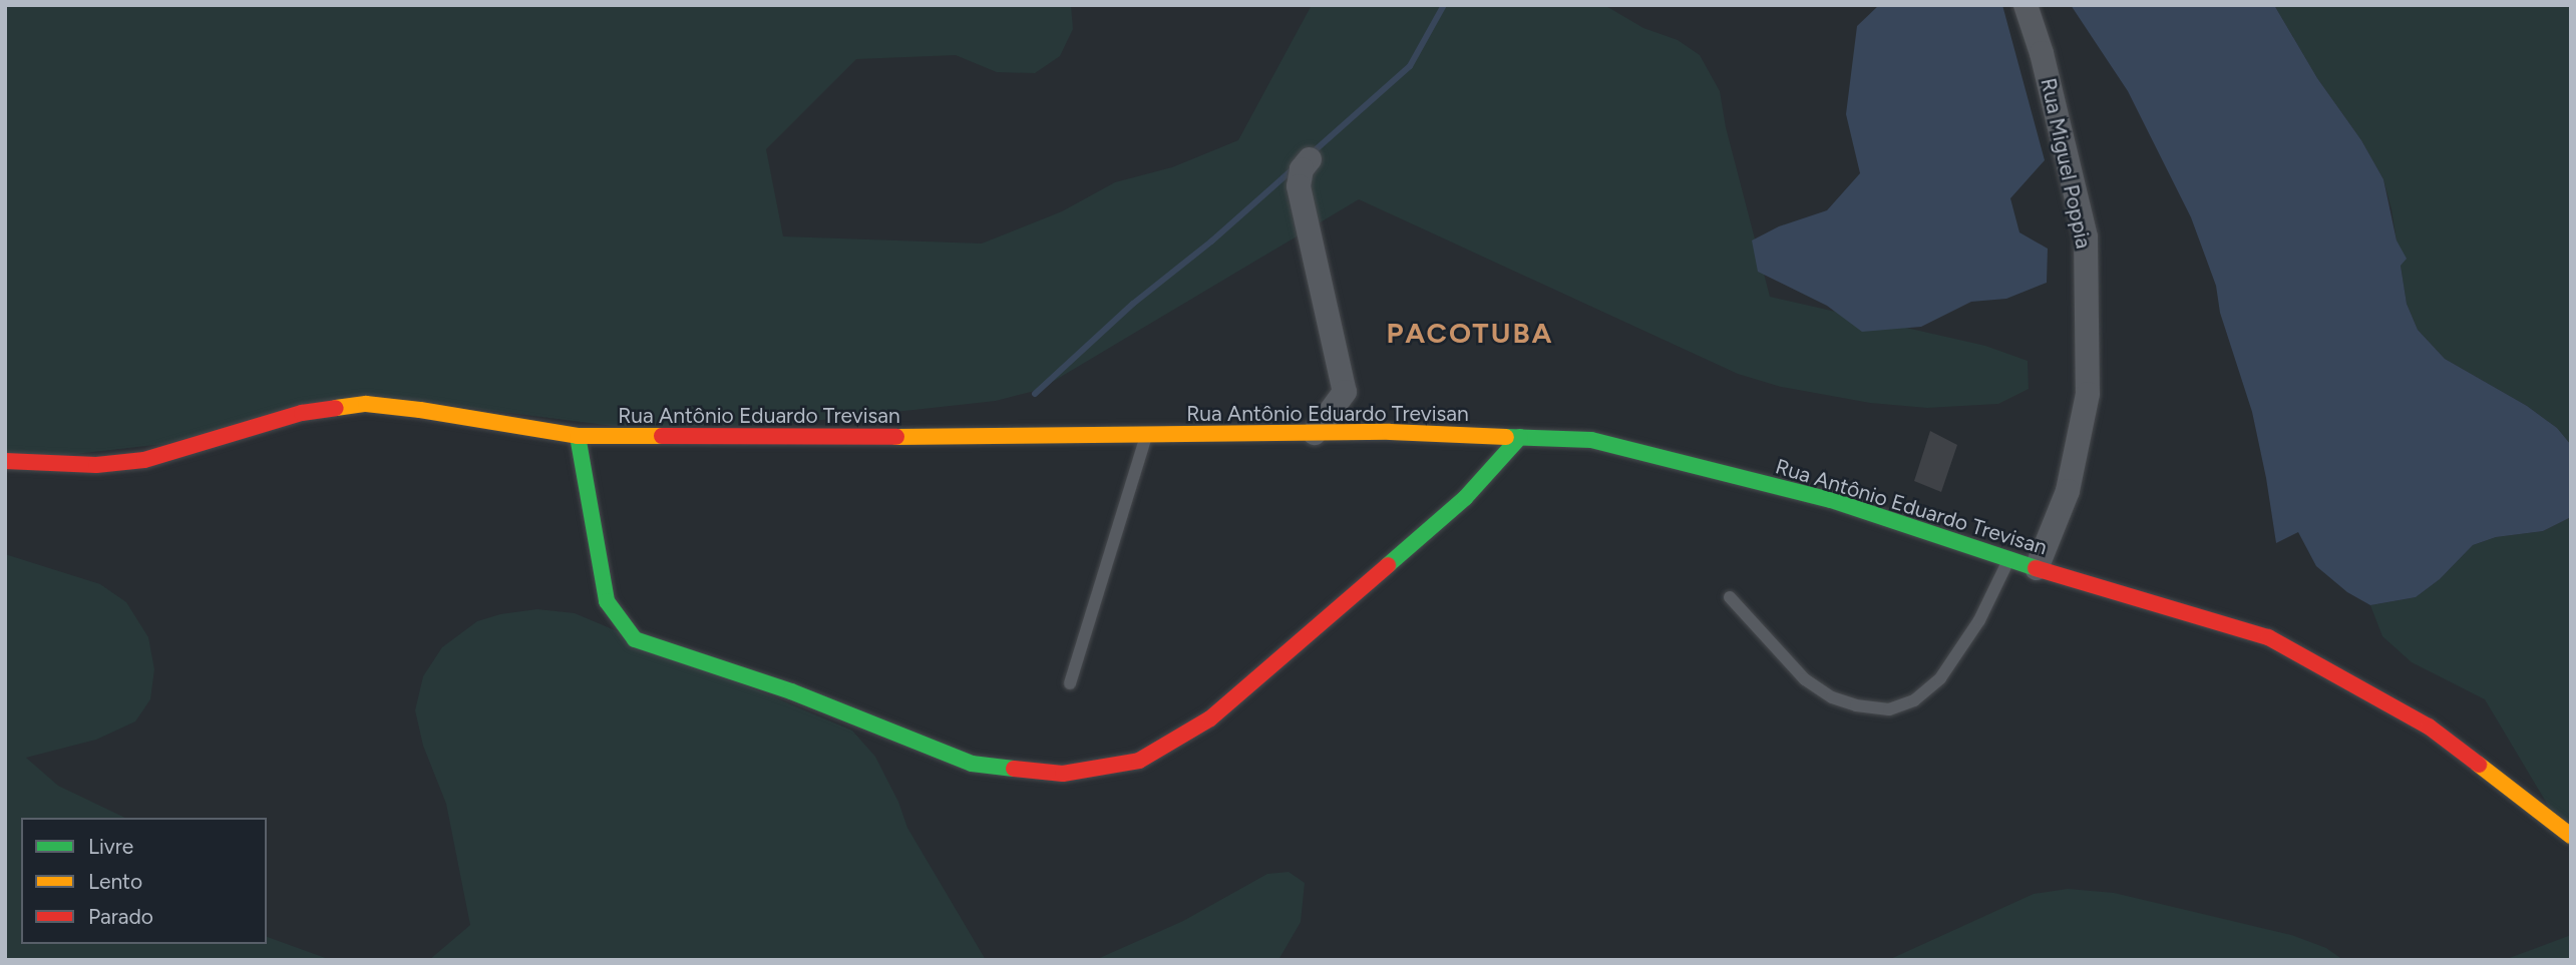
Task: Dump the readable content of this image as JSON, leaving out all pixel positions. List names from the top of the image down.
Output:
{
  "streets": {
    "street": ["Rua Miguel Poppia", "Rua Antônio Eduardo Trevisan"]
  },
  "crossings": [
    ["Rua Miguel Poppia", "Rua Antônio Eduardo Trevisan"]
  ],
  "districts": ["PACOTUBA"],
  "legend": ["Livre", "Lento", "Parado"]
}
